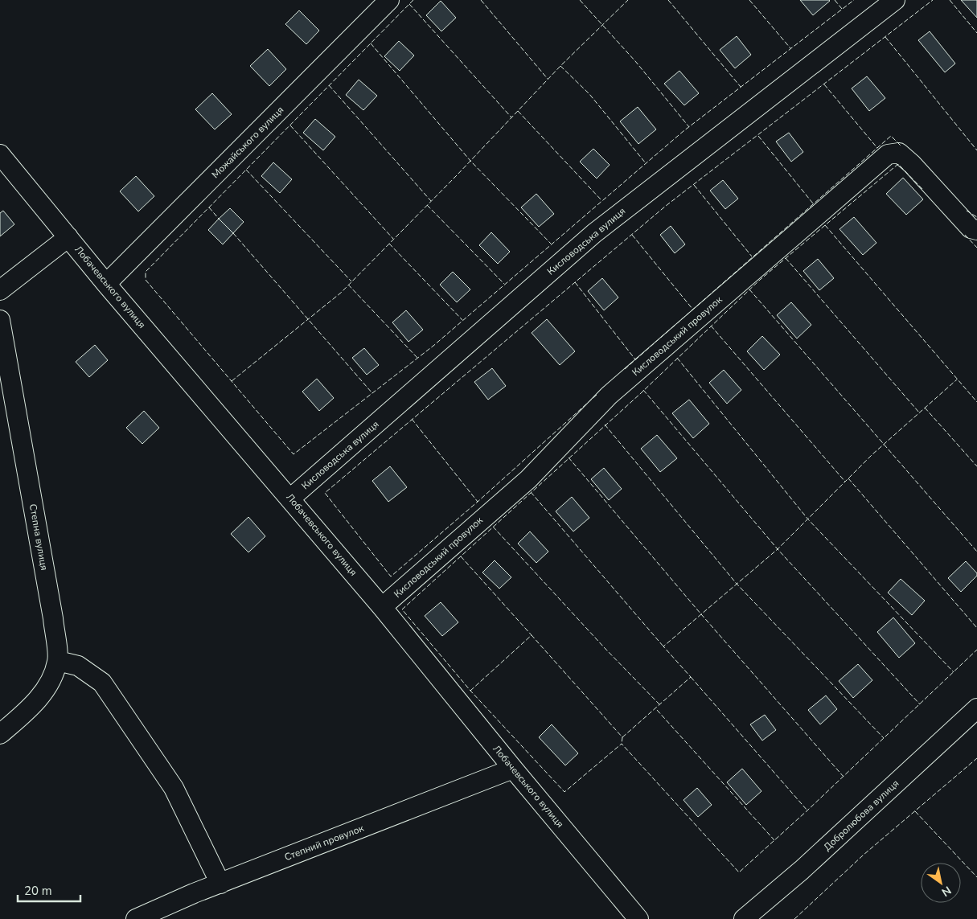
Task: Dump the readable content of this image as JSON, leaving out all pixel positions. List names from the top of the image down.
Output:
{
  "streets": {
    "street": [
      "Можайського вулиця",
      "Кисловодська вулиця",
      "Лобачевського вулиця",
      "Кисловодський провулок",
      "Степна вулиця",
      "Добролюбова вулиця",
      "Степний провулок"
    ]
  },
  "crossings": [
    ["Можайського вулиця", "Лобачевського вулиця"],
    ["Кисловодська вулиця", "Лобачевського вулиця"],
    ["Лобачевського вулиця", "Кисловодський провулок"],
    ["Лобачевського вулиця", "Степний провулок"]
  ],
  "scale_bar": "20 m",
  "north": "bottom right"
}
